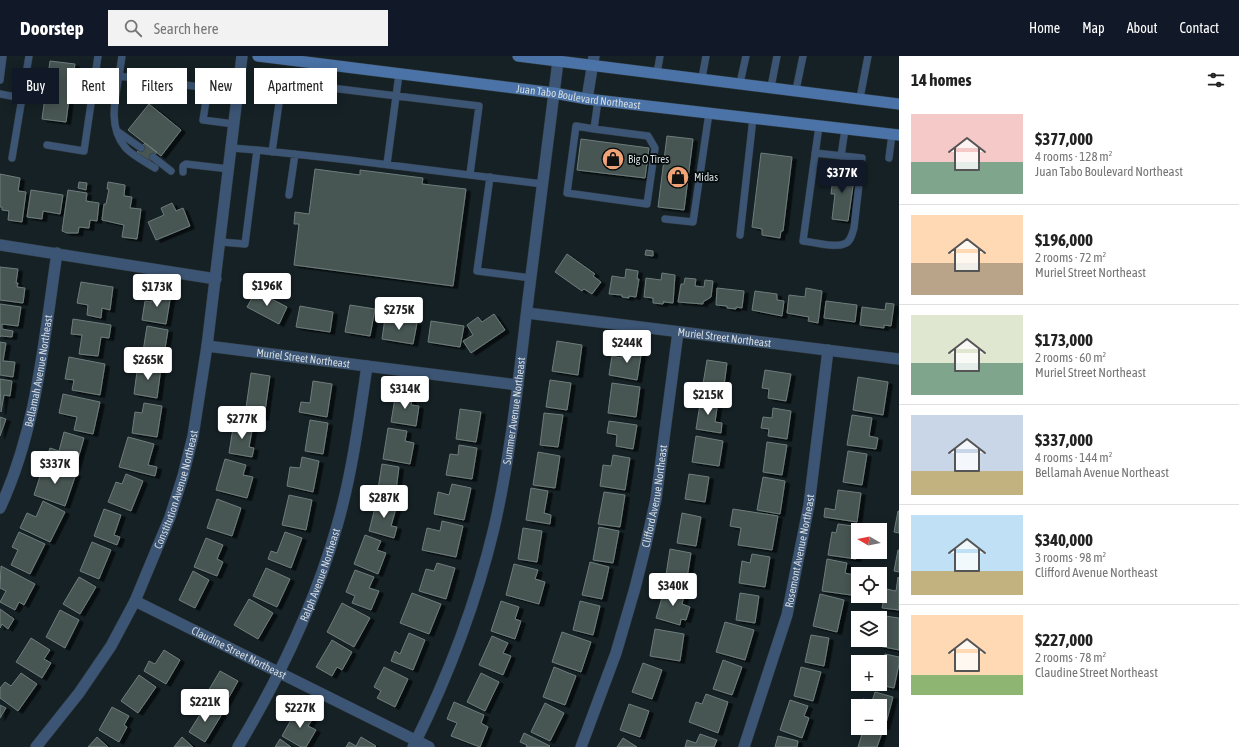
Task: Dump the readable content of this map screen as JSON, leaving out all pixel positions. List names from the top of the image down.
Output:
{
  "streets": {
    "main road": ["Juan Tabo Boulevard Northeast"],
    "street": [
      "Muriel Street Northeast",
      "Bellamah Avenue Northeast",
      "Summer Avenue Northeast",
      "Constitution Avenue Northeast",
      "Clifford Avenue Northeast",
      "Rosemont Avenue Northeast",
      "Ralph Avenue Northeast",
      "Claudine Street Northeast"
    ]
  },
  "crossings": [
    ["Juan Tabo Boulevard Northeast", "Summer Avenue Northeast"],
    ["Muriel Street Northeast", "Summer Avenue Northeast"],
    ["Muriel Street Northeast", "Constitution Avenue Northeast"],
    ["Muriel Street Northeast", "Clifford Avenue Northeast"],
    ["Muriel Street Northeast", "Rosemont Avenue Northeast"],
    ["Muriel Street Northeast", "Ralph Avenue Northeast"],
    ["Summer Avenue Northeast", "Claudine Street Northeast"],
    ["Constitution Avenue Northeast", "Claudine Street Northeast"],
    ["Ralph Avenue Northeast", "Claudine Street Northeast"]
  ],
  "places": {
    "shop": ["Big O Tires", "Midas"]
  },
  "north": "left",
  "page": {
    "header": "Doorstep",
    "search": "Search here",
    "nav": [
      "Home",
      "Map",
      "About",
      "Contact"
    ],
    "heading": "14 homes",
    "chip": [
      "Buy",
      "Rent",
      "Filters",
      "New",
      "Apartment"
    ],
    "list": [
      {
        "name": "$377,000",
        "note": "4 rooms · 128 m² · Juan Tabo Boulevard Northeast"
      },
      {
        "name": "$196,000",
        "note": "2 rooms · 72 m² · Muriel Street Northeast"
      },
      {
        "name": "$173,000",
        "note": "2 rooms · 60 m² · Muriel Street Northeast"
      },
      {
        "name": "$337,000",
        "note": "4 rooms · 144 m² · Bellamah Avenue Northeast"
      },
      {
        "name": "$340,000",
        "note": "3 rooms · 98 m² · Clifford Avenue Northeast"
      },
      {
        "name": "$227,000",
        "note": "2 rooms · 78 m² · Claudine Street Northeast"
      }
    ],
    "price": [
      "$377K",
      "$196K",
      "$173K",
      "$275K",
      "$244K",
      "$265K",
      "$314K",
      "$215K",
      "$277K",
      "$337K",
      "$287K",
      "$340K",
      "$221K",
      "$227K"
    ],
    "map_buttons": ["+", "−"]
  }
}
